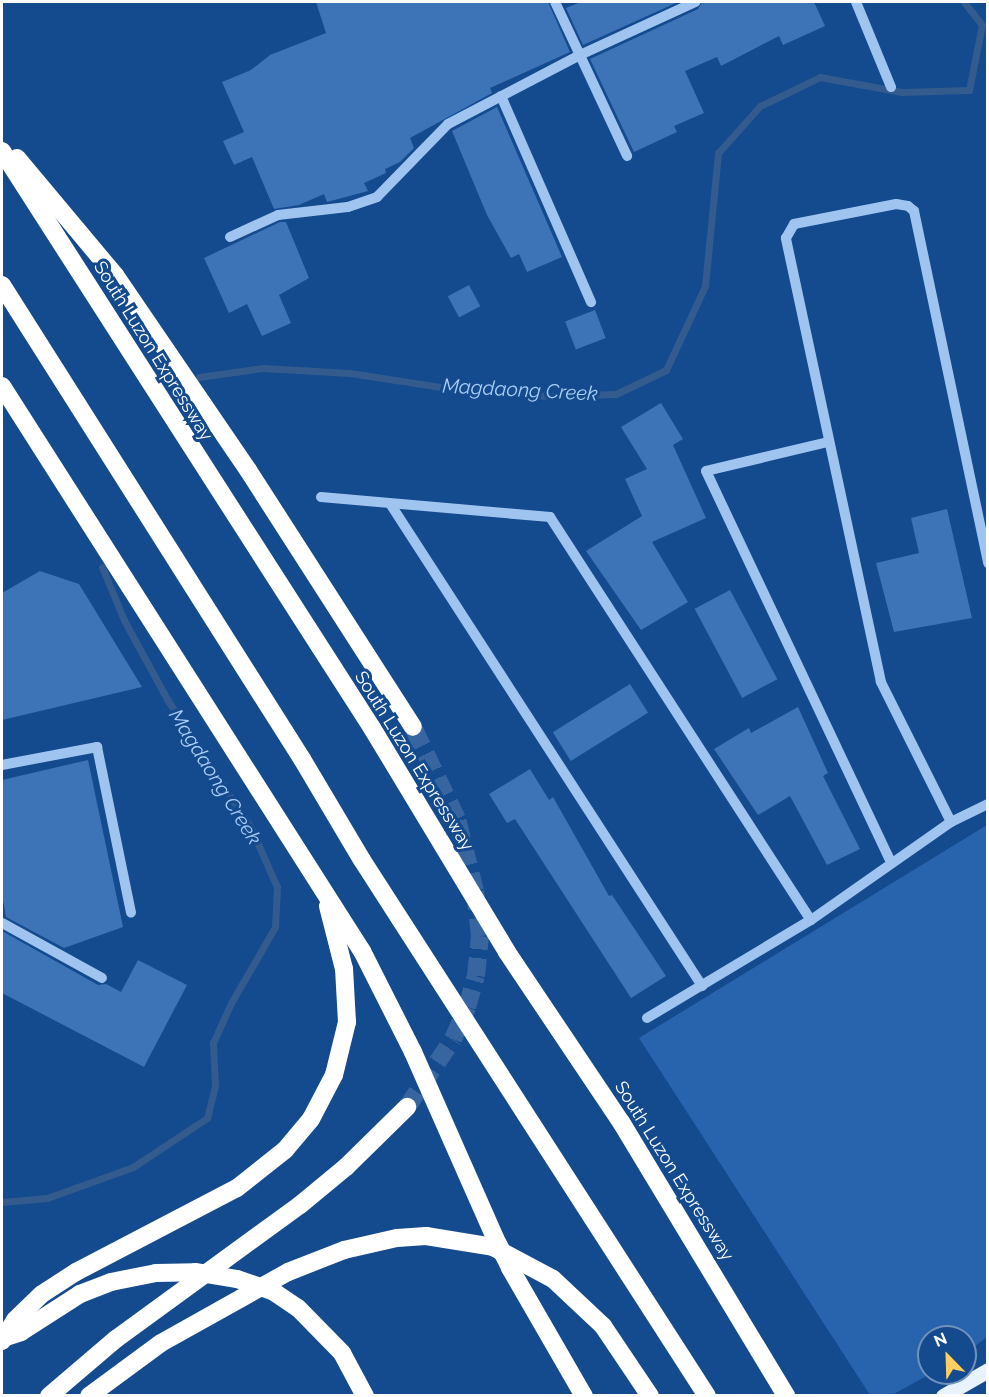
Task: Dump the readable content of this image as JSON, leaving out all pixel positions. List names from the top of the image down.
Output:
{
  "streets": {
    "highway": ["South Luzon Expressway"]
  },
  "water": ["Magdaong Creek"],
  "north": "top left"
}
